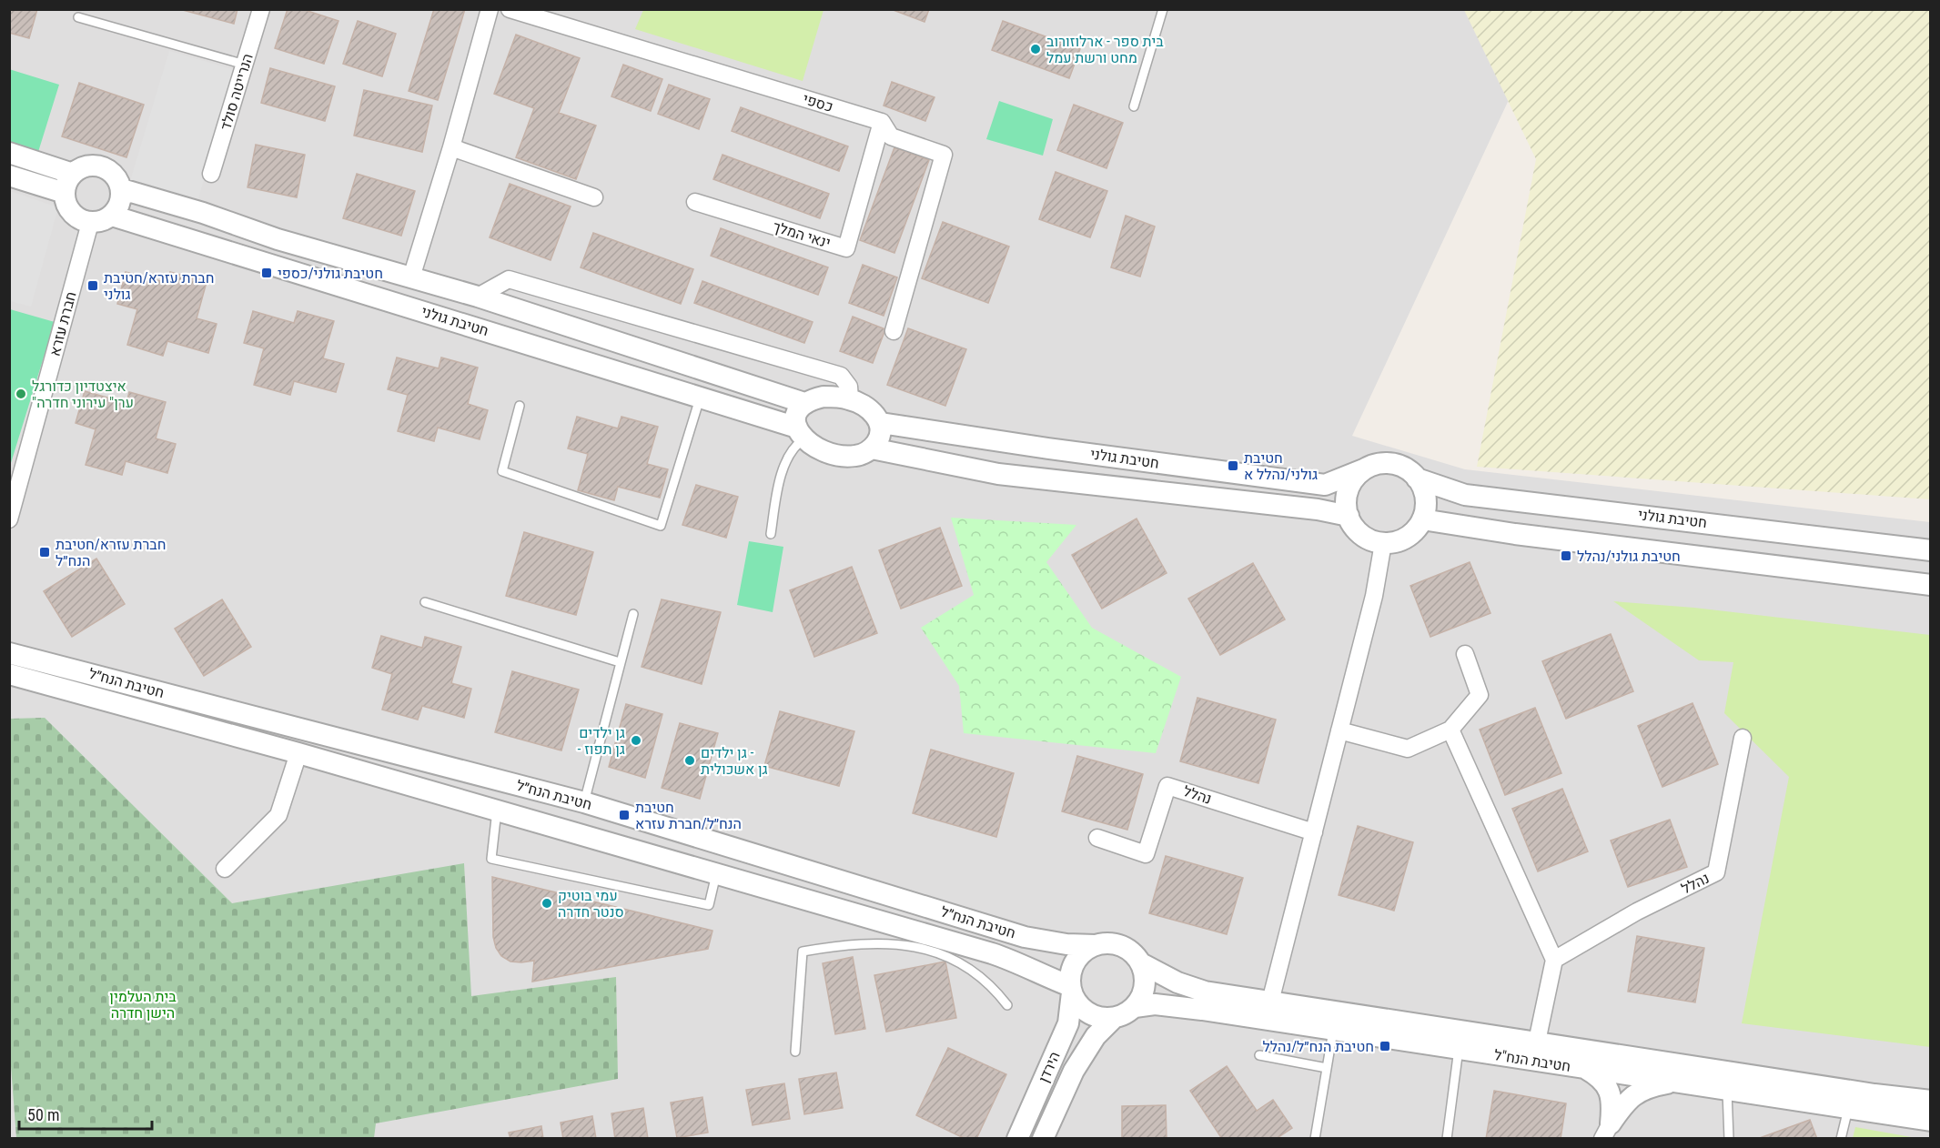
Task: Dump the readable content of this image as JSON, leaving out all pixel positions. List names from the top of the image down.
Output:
{
  "streets": {
    "street": [
      "הנרייטה סולד",
      "כספי",
      "ינאי המלך",
      "חטיבת גולני",
      "חברת עזרא",
      "חטיבת הנח״ל",
      "נהלל",
      "חטיבת הנח\"ל",
      "הירדן"
    ]
  },
  "crossings": [
    ["כספי", "ינאי המלך"],
    ["חטיבת גולני", "חברת עזרא"],
    ["חטיבת הנח״ל", "חטיבת הנח\"ל"],
    ["חטיבת הנח״ל", "הירדן"],
    ["חטיבת הנח\"ל", "הירדן"]
  ],
  "parks": ["בית העלמין הישן חדרה"],
  "places": {
    "other": [
      "בית ספר - ארלוזורוב מחט ורשת עמל",
      "איצטדיון כדורגל \"ערן\" עירוני חדרה",
      "גן ילדים - גן תפוז",
      "גן ילדים - גן אשכולית",
      "עמי בוטיק סנטר חדרה"
    ],
    "transit": [
      "חטיבת גולני/כספי",
      "חברת עזרא/חטיבת גולני",
      "חטיבת גולני/נהלל א",
      "חברת עזרא/חטיבת הנח״ל",
      "חטיבת גולני/נהלל",
      "חטיבת הנח״ל/חברת עזרא",
      "חטיבת הנח״ל/נהלל"
    ]
  },
  "scale_bar": "50 m"
}
